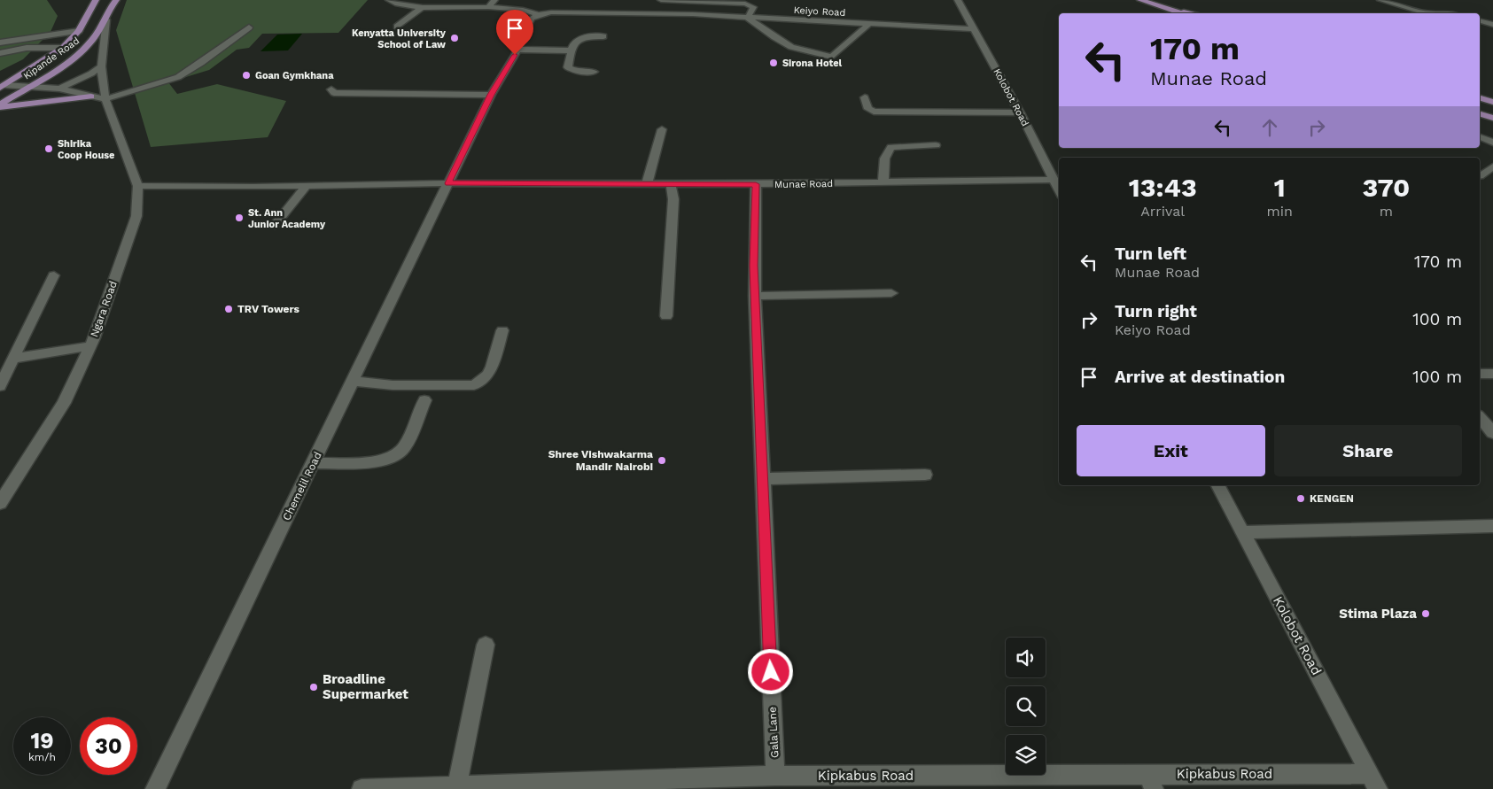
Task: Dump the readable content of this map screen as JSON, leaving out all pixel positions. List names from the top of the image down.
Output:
{
  "streets": {
    "main road": ["Kipande Road"],
    "street": [
      "Keiyo Road",
      "Kolobot Road",
      "Munae Road",
      "Ngara Road",
      "Chemelil Road",
      "Gala Lane",
      "Kipkabus Road"
    ]
  },
  "crossings": [
    ["Keiyo Road", "Kolobot Road"],
    ["Kipande Road", "Ngara Road"],
    ["Kolobot Road", "Munae Road"],
    ["Kolobot Road", "Kipkabus Road"],
    ["Munae Road", "Ngara Road"],
    ["Munae Road", "Chemelil Road"],
    ["Munae Road", "Gala Lane"],
    ["Gala Lane", "Kipkabus Road"]
  ],
  "places": [
    "Kenyatta University School of Law",
    "Sirona Hotel",
    "Goan Gymkhana",
    "Shirika Coop House",
    "St. Ann Junior Academy",
    "TRV Towers",
    "Shree Vishwakarma Mandir Nairobi",
    "KENGEN",
    "Stima Plaza",
    "Broadline Supermarket"
  ],
  "page": {
    "turn": ["170 m", "Munae Road"],
    "eta": [
      "13:43",
      "Arrival",
      "1",
      "min",
      "370",
      "m"
    ],
    "list": [
      {
        "name": "Turn left",
        "note": "Munae Road",
        "value": "170 m"
      },
      {
        "name": "Turn right",
        "note": "Keiyo Road",
        "value": "100 m"
      },
      {
        "name": "Arrive at destination",
        "value": "100 m"
      }
    ],
    "buttons": ["Exit", "Share"],
    "speed": "19 km/h",
    "limit": "30"
  }
}
